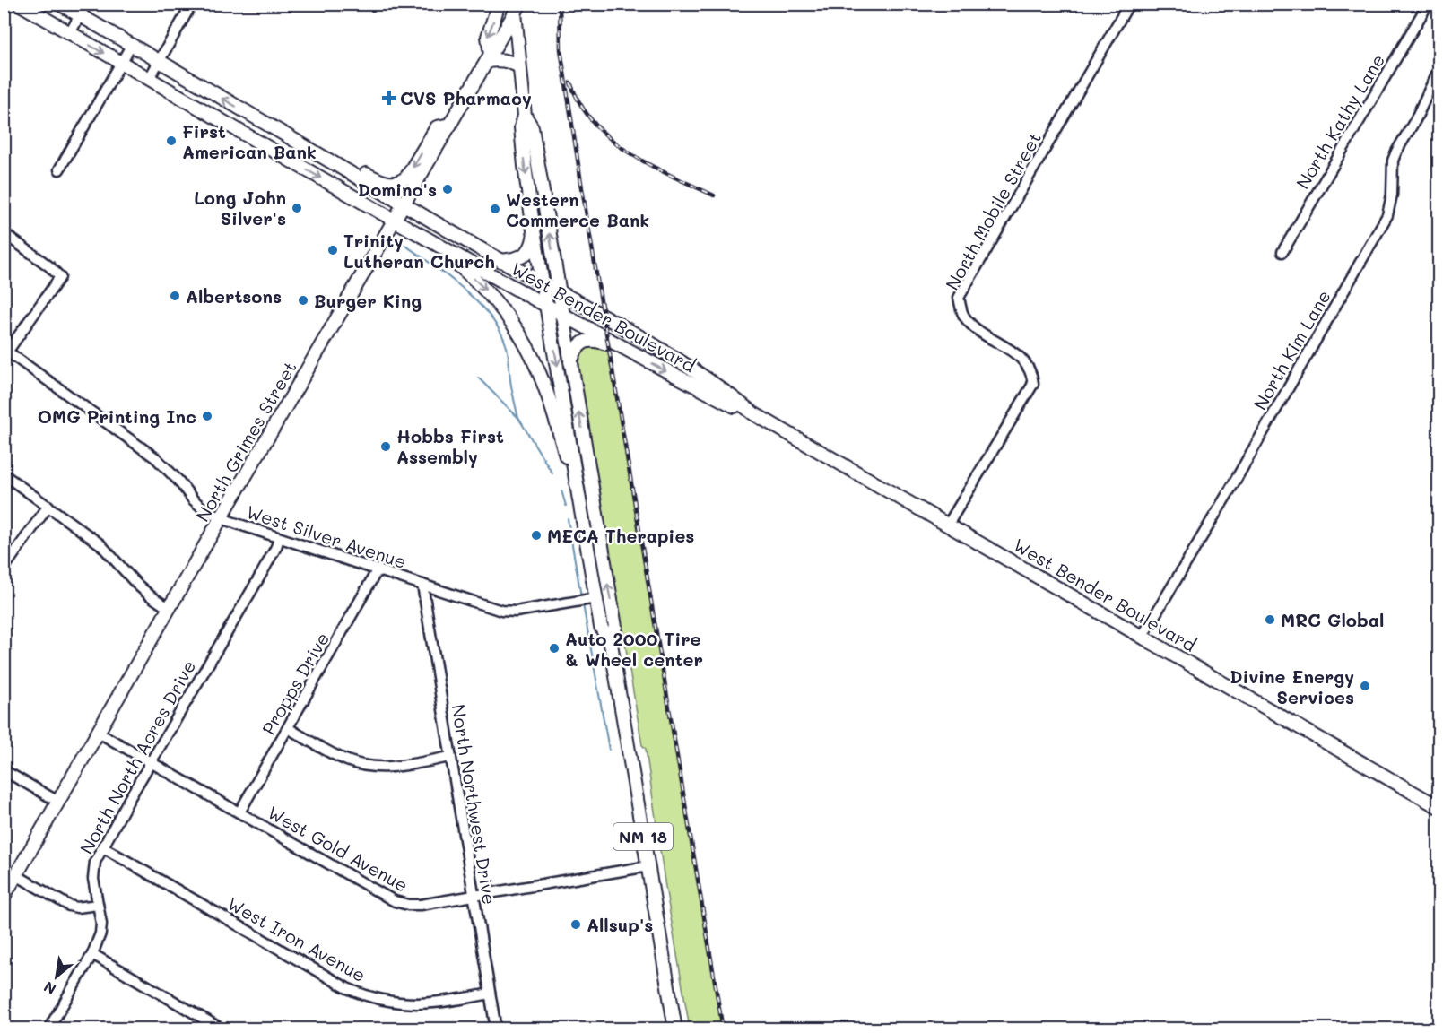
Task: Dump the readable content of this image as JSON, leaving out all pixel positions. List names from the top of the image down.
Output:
{
  "streets": {
    "main road": ["West Bender Boulevard", "North Grimes Street", "NM 18"],
    "street": [
      "North Kathy Lane",
      "North Mobile Street",
      "North Kim Lane",
      "West Silver Avenue",
      "Propps Drive",
      "North North Acres Drive",
      "North Northwest Drive",
      "West Gold Avenue",
      "West Iron Avenue"
    ]
  },
  "crossings": [
    ["North Mobile Street", "West Bender Boulevard"],
    ["West Bender Boulevard", "North Kim Lane"],
    ["West Bender Boulevard", "North Grimes Street"],
    ["West Bender Boulevard", "NM 18"],
    ["North Grimes Street", "West Silver Avenue"],
    ["North Grimes Street", "West Gold Avenue"],
    ["West Silver Avenue", "Propps Drive"],
    ["West Silver Avenue", "North North Acres Drive"],
    ["West Silver Avenue", "North Northwest Drive"],
    ["West Silver Avenue", "NM 18"],
    ["Propps Drive", "West Gold Avenue"],
    ["North North Acres Drive", "West Gold Avenue"],
    ["North North Acres Drive", "West Iron Avenue"],
    ["North Northwest Drive", "West Gold Avenue"],
    ["North Northwest Drive", "West Iron Avenue"],
    ["NM 18", "West Gold Avenue"]
  ],
  "places": {
    "health": ["CVS Pharmacy"],
    "other": [
      "First American Bank",
      "Domino's",
      "Long John Silver's",
      "Western Commerce Bank",
      "Trinity Lutheran Church",
      "Albertsons",
      "Burger King",
      "OMG Printing Inc",
      "Hobbs First Assembly",
      "MECA Therapies",
      "MRC Global",
      "Auto 2000 Tire & Wheel center",
      "Divine Energy Services",
      "Allsup's"
    ]
  },
  "north": "bottom left"
}
